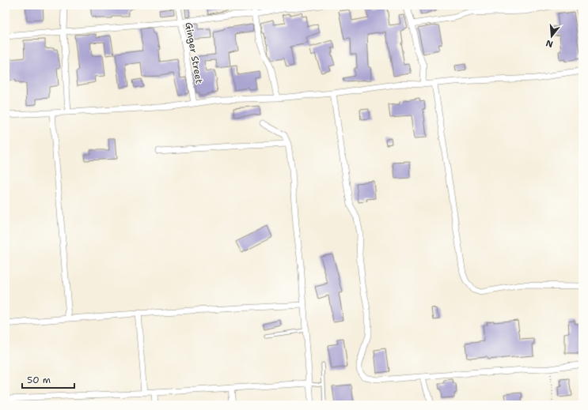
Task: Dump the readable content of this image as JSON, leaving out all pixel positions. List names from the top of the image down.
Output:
{
  "streets": {
    "street": ["Ginger Street"]
  },
  "scale_bar": "50 m",
  "north": "bottom"
}
